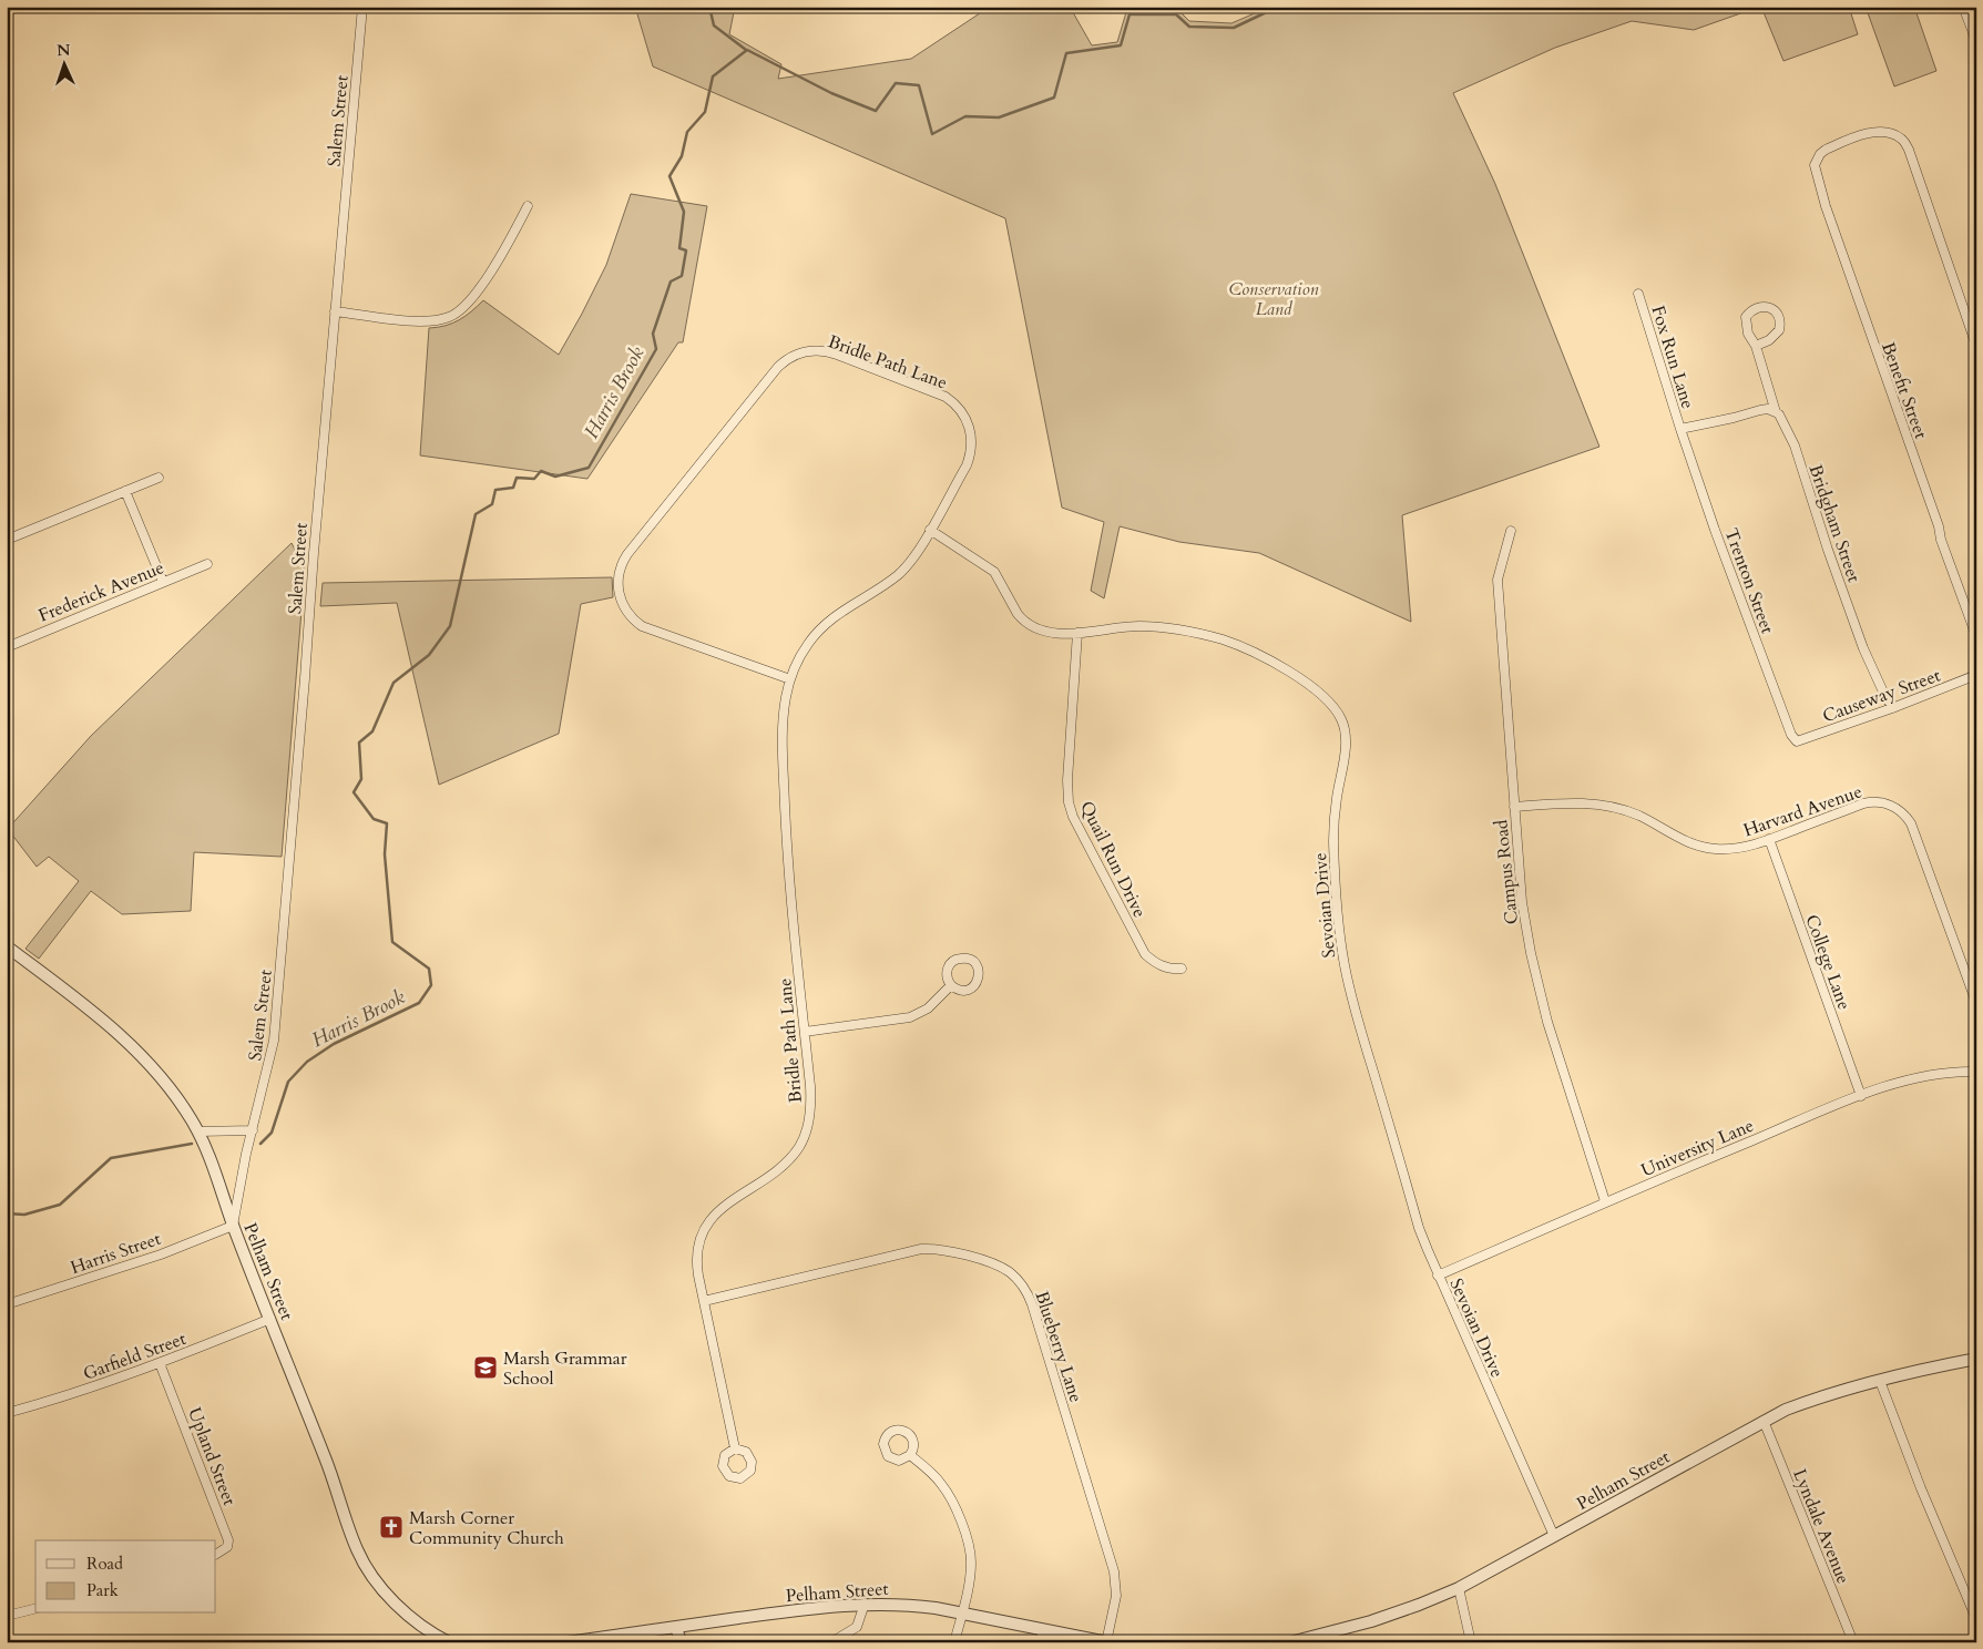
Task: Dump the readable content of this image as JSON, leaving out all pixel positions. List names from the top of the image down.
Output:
{
  "streets": {
    "street": [
      "Salem Street",
      "Fox Run Lane",
      "Bridle Path Lane",
      "Benefit Street",
      "Bridgham Street",
      "Trenton Street",
      "Frederick Avenue",
      "Causeway Street",
      "Harvard Avenue",
      "Quail Run Drive",
      "Campus Road",
      "Sevoian Drive",
      "College Lane",
      "University Lane",
      "Harris Street",
      "Pelham Street",
      "Blueberry Lane",
      "Garfield Street",
      "Upland Street",
      "Lyndale Avenue"
    ]
  },
  "crossings": [
    ["Salem Street", "Harris Street"],
    ["Salem Street", "Pelham Street"],
    ["Fox Run Lane", "Trenton Street"],
    ["Bridle Path Lane", "Sevoian Drive"],
    ["Bridle Path Lane", "Blueberry Lane"],
    ["Bridgham Street", "Causeway Street"],
    ["Trenton Street", "Causeway Street"],
    ["Harvard Avenue", "Campus Road"],
    ["Harvard Avenue", "College Lane"],
    ["Quail Run Drive", "Sevoian Drive"],
    ["Campus Road", "University Lane"],
    ["Sevoian Drive", "University Lane"],
    ["Sevoian Drive", "Pelham Street"],
    ["College Lane", "University Lane"],
    ["Harris Street", "Pelham Street"],
    ["Pelham Street", "Blueberry Lane"],
    ["Pelham Street", "Garfield Street"],
    ["Pelham Street", "Lyndale Avenue"],
    ["Garfield Street", "Upland Street"]
  ],
  "water": ["Harris Brook"],
  "parks": ["Conservation Land"],
  "places": {
    "school or university": ["Marsh Grammar School"],
    "church": ["Marsh Corner Community Church"]
  },
  "legend": ["Road", "Park"],
  "north": "top"
}
